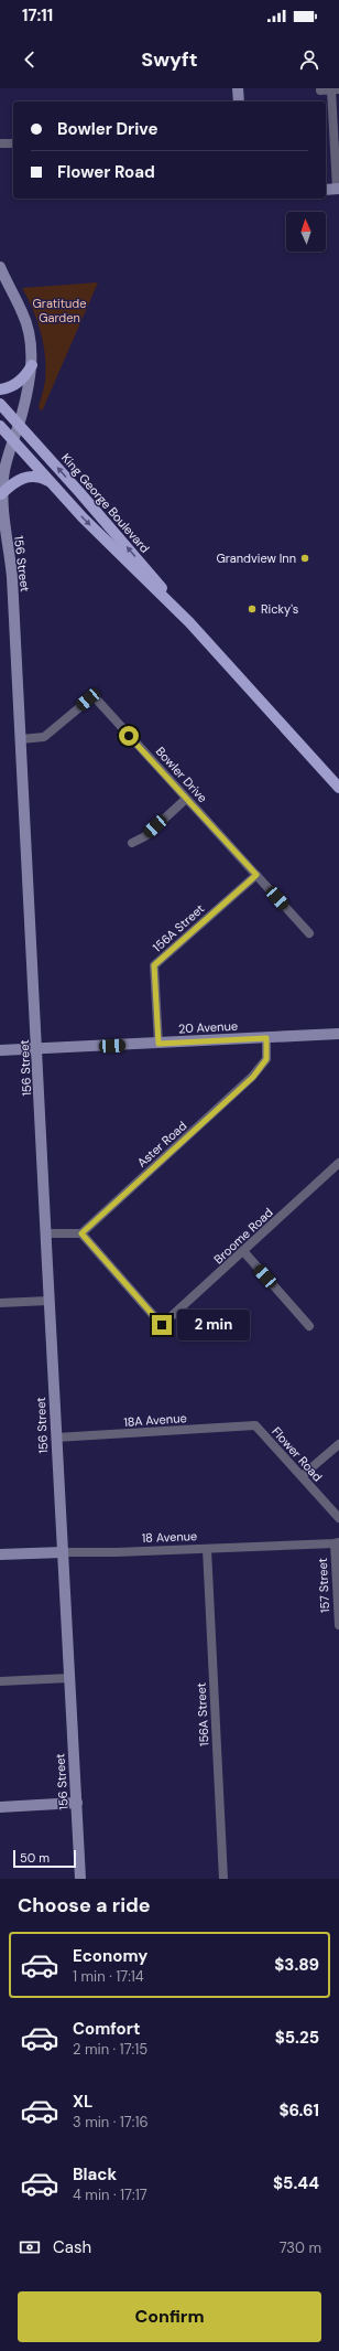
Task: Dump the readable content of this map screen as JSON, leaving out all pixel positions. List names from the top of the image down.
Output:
{
  "streets": {
    "main road": ["King George Boulevard"],
    "street": [
      "156 Street",
      "Bowler Drive",
      "156A Street",
      "20 Avenue",
      "Aster Road",
      "Broome Road",
      "18A Avenue",
      "Flower Road",
      "18 Avenue",
      "157 Street"
    ]
  },
  "crossings": [
    ["King George Boulevard", "156 Street"],
    ["156 Street", "Bowler Drive"],
    ["156 Street", "20 Avenue"],
    ["156 Street", "18A Avenue"],
    ["156 Street", "18 Avenue"],
    ["Bowler Drive", "156A Street"],
    ["156A Street", "20 Avenue"],
    ["156A Street", "18 Avenue"],
    ["20 Avenue", "Aster Road"],
    ["Aster Road", "Broome Road"],
    ["18A Avenue", "Flower Road"],
    ["18 Avenue", "157 Street"]
  ],
  "parks": ["Gratitude Garden"],
  "places": ["Grandview Inn", "Ricky's"],
  "scale_bar": "50 m",
  "north": "top",
  "page": {
    "status": "17:11",
    "header": "Swyft",
    "banner": ["Bowler Drive", "Flower Road"],
    "bubble": "2 min",
    "scale": "50 m",
    "heading": "Choose a ride",
    "list": [
      {
        "name": "Economy",
        "note": "1 min · 17:14",
        "value": "$3.89"
      },
      {
        "name": "Comfort",
        "note": "2 min · 17:15",
        "value": "$5.25"
      },
      {
        "name": "XL",
        "note": "3 min · 17:16",
        "value": "$6.61"
      },
      {
        "name": "Black",
        "note": "4 min · 17:17",
        "value": "$5.44"
      }
    ],
    "pay": ["Cash", "730 m"],
    "buttons": "Confirm"
  }
}
